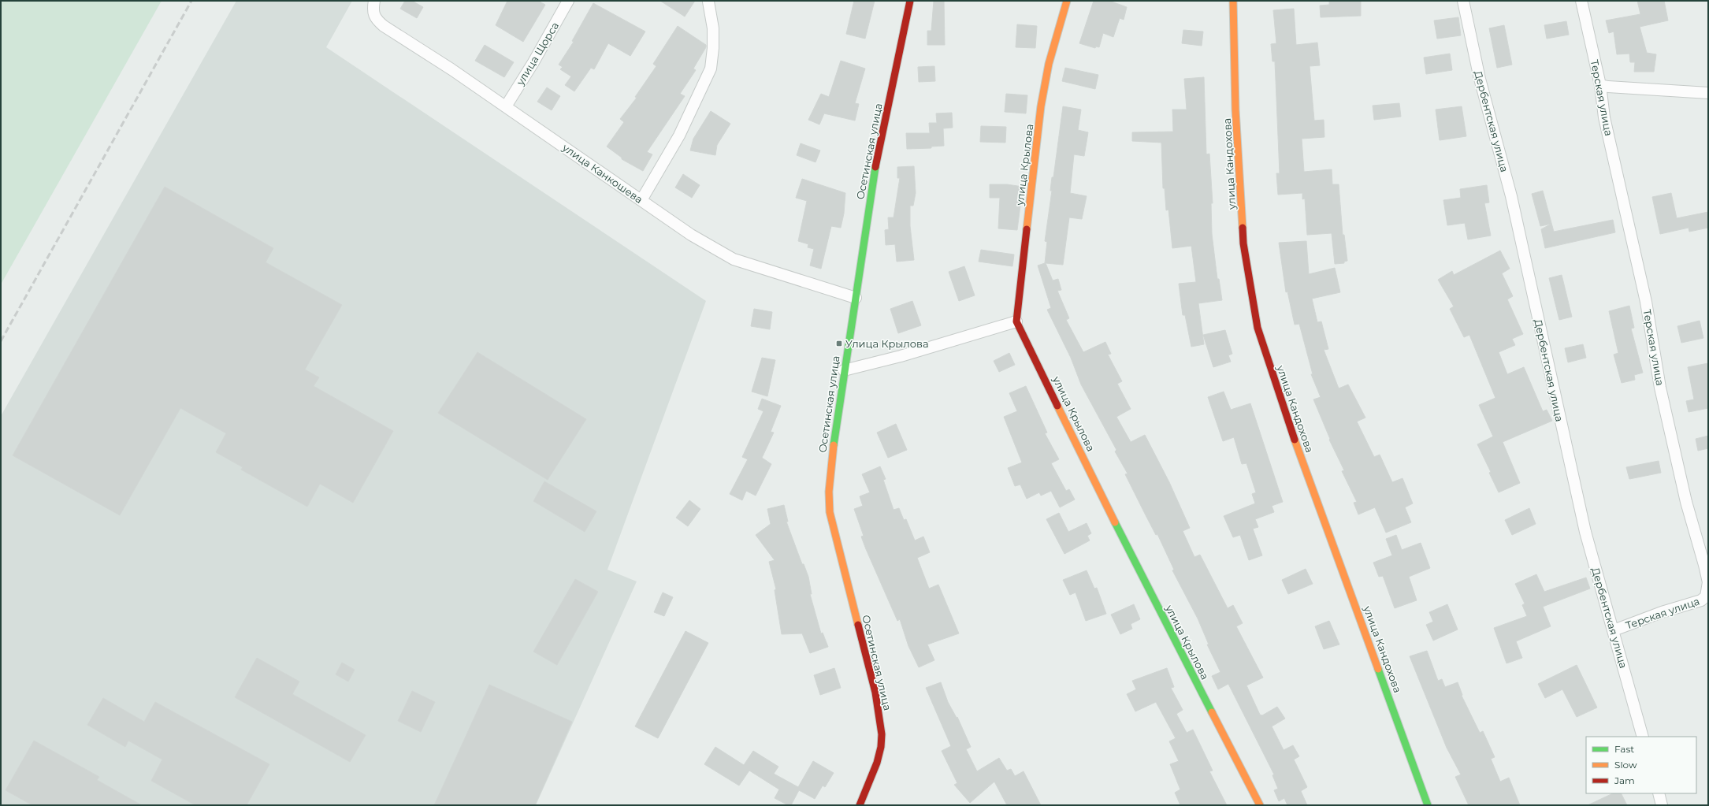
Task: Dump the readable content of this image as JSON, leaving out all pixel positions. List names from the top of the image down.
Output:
{
  "streets": {
    "street": [
      "улица Щорса",
      "Терская улица",
      "Дербентская улица",
      "Осетинская улица",
      "улица Кандохова",
      "улица Крылова",
      "улица Канкошева"
    ]
  },
  "crossings": [
    ["улица Щорса", "улица Канкошева"],
    ["Терская улица", "Дербентская улица"],
    ["Осетинская улица", "улица Канкошева"]
  ],
  "places": {
    "transit": ["Улица Крылова"]
  },
  "legend": ["Fast", "Slow", "Jam"]
}
